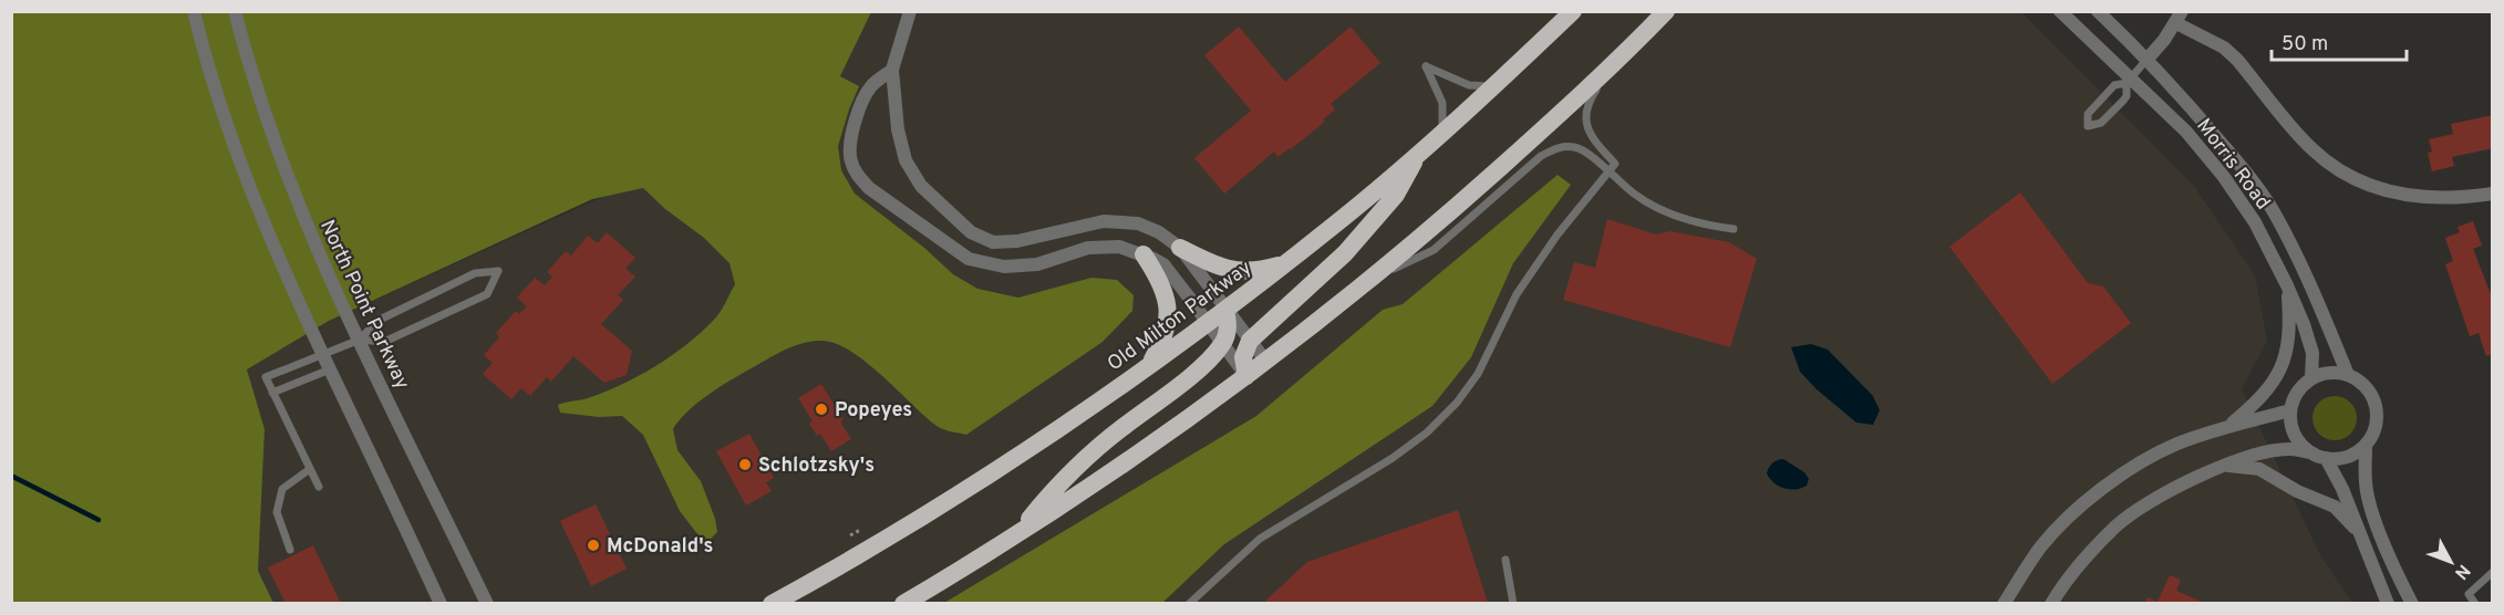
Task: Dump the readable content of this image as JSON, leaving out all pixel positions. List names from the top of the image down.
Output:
{
  "streets": {
    "highway": ["Old Milton Parkway"],
    "street": ["Morris Road", "North Point Parkway"]
  },
  "places": ["Popeyes", "Schlotzsky's", "McDonald's"],
  "scale_bar": "50 m",
  "north": "bottom right"
}
